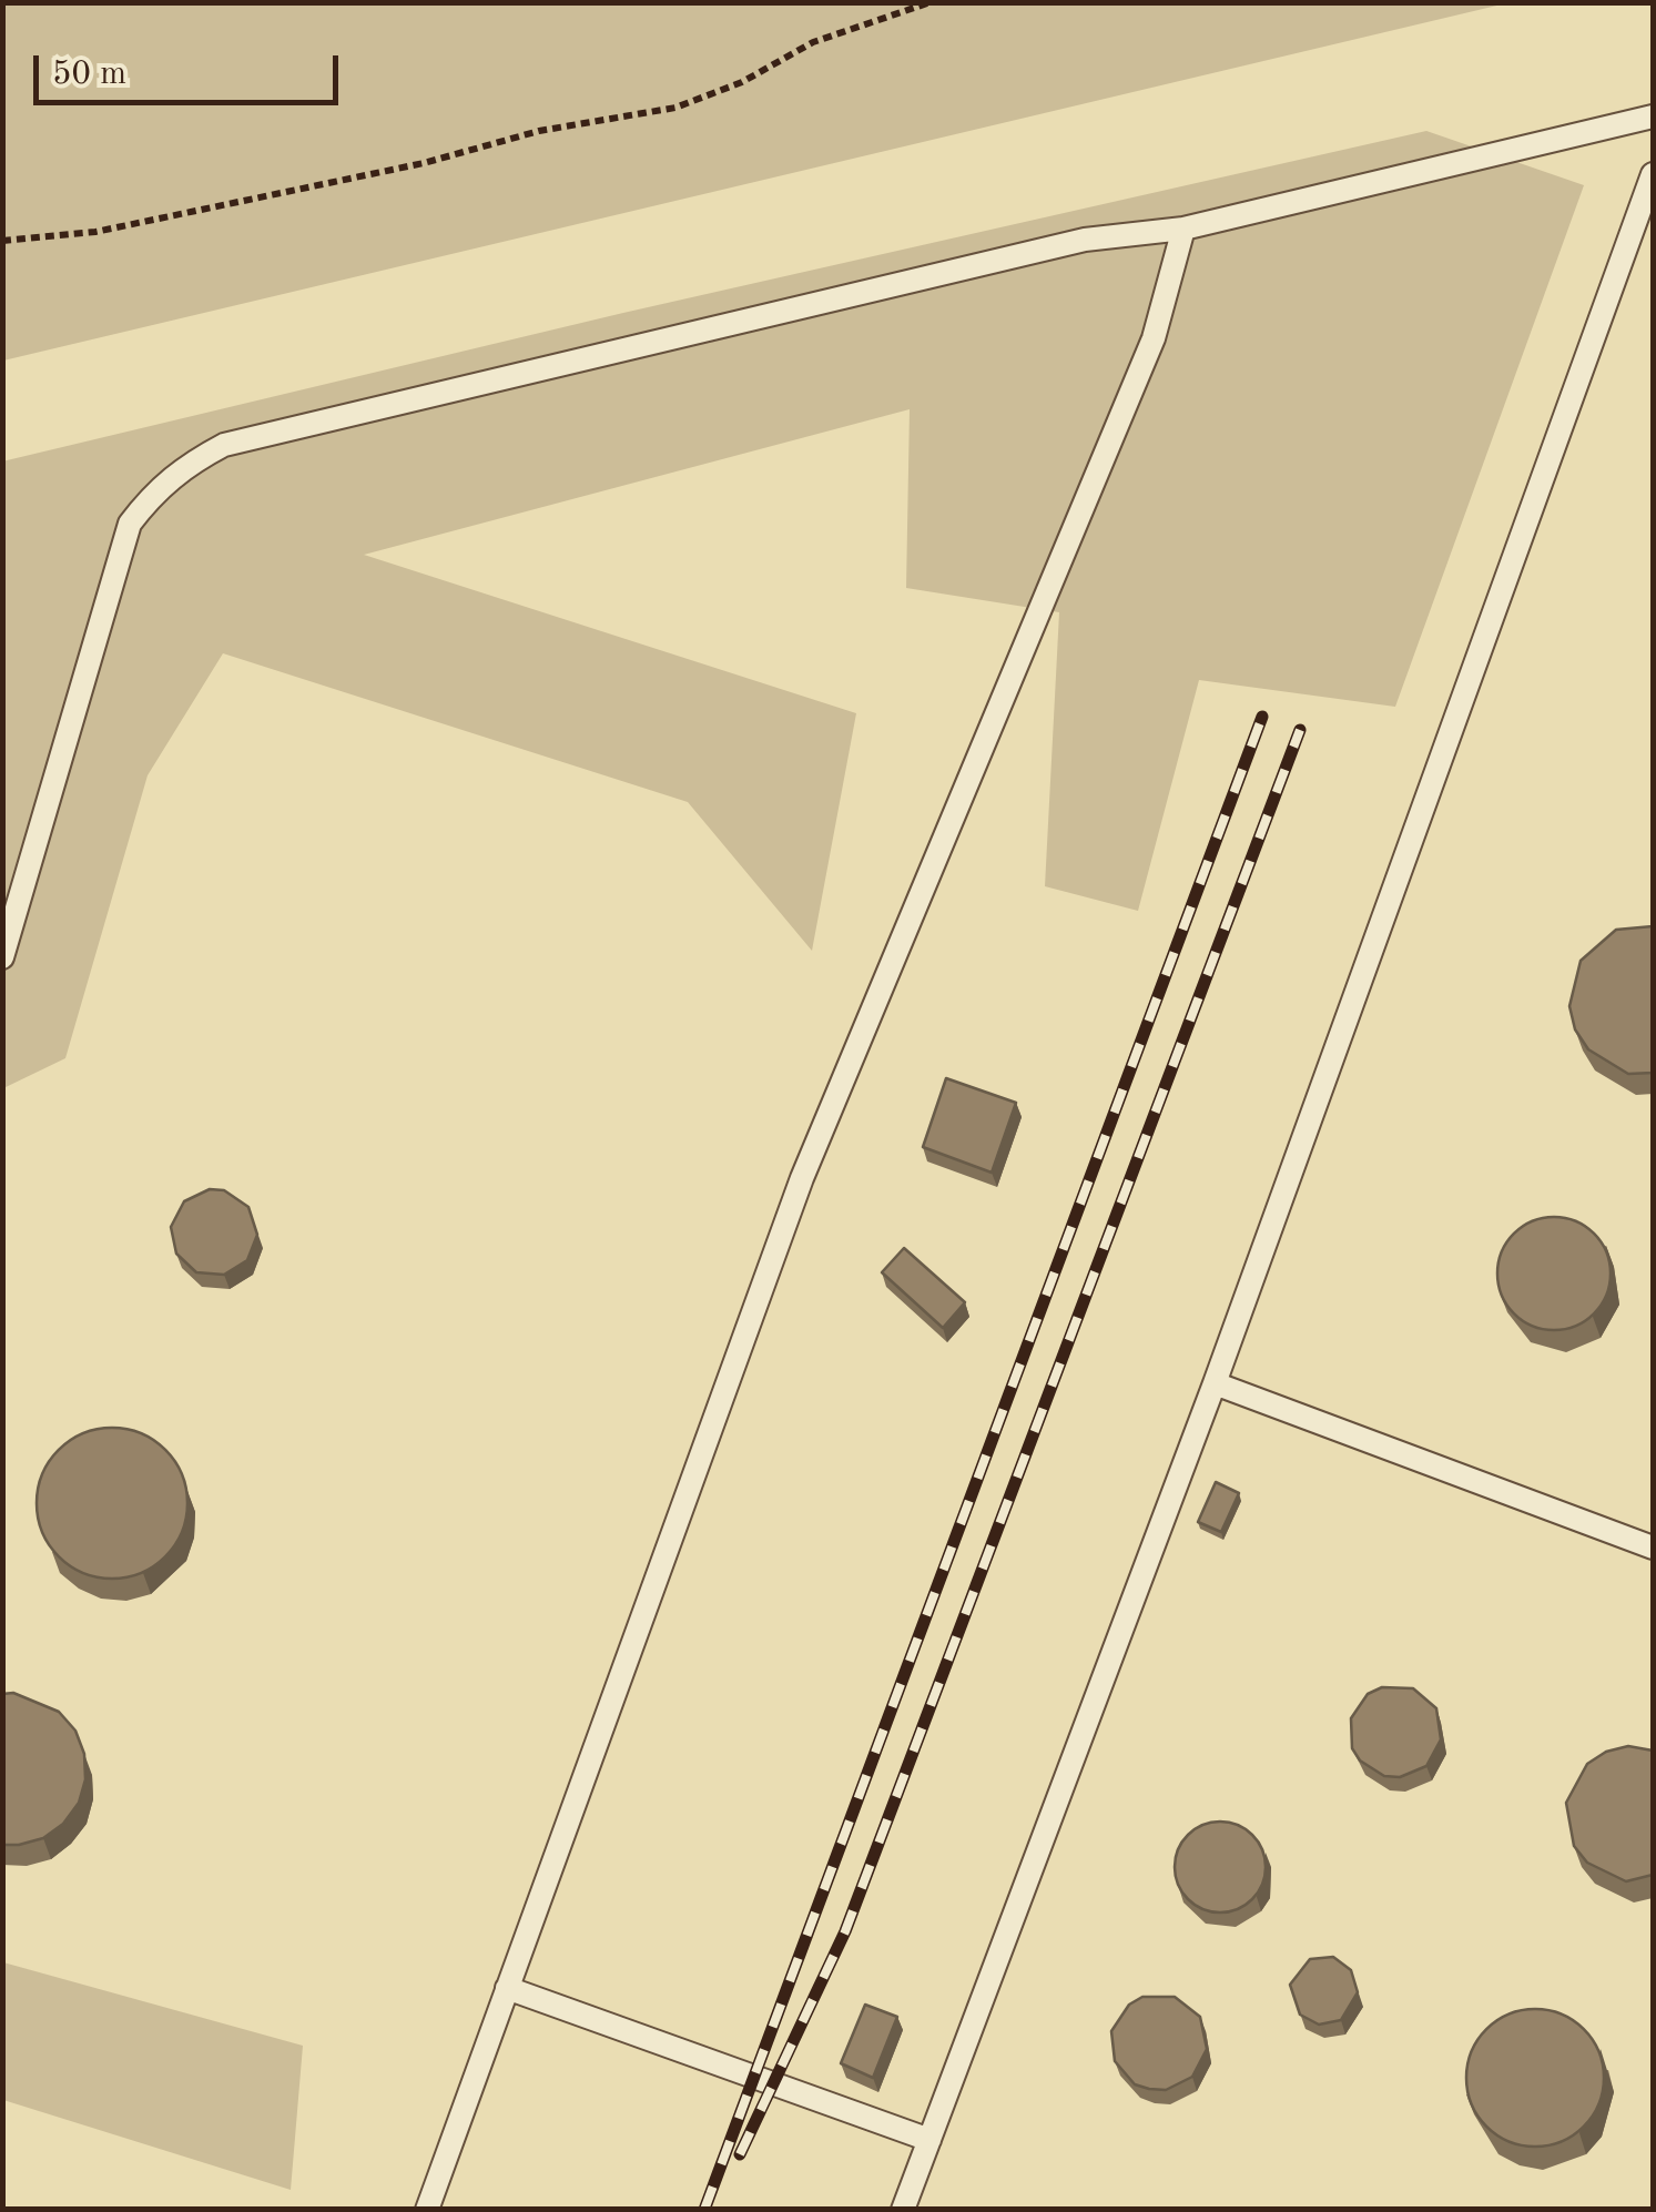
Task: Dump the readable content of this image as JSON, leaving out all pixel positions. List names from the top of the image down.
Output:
{
  "scale_bar": "50 m"
}
